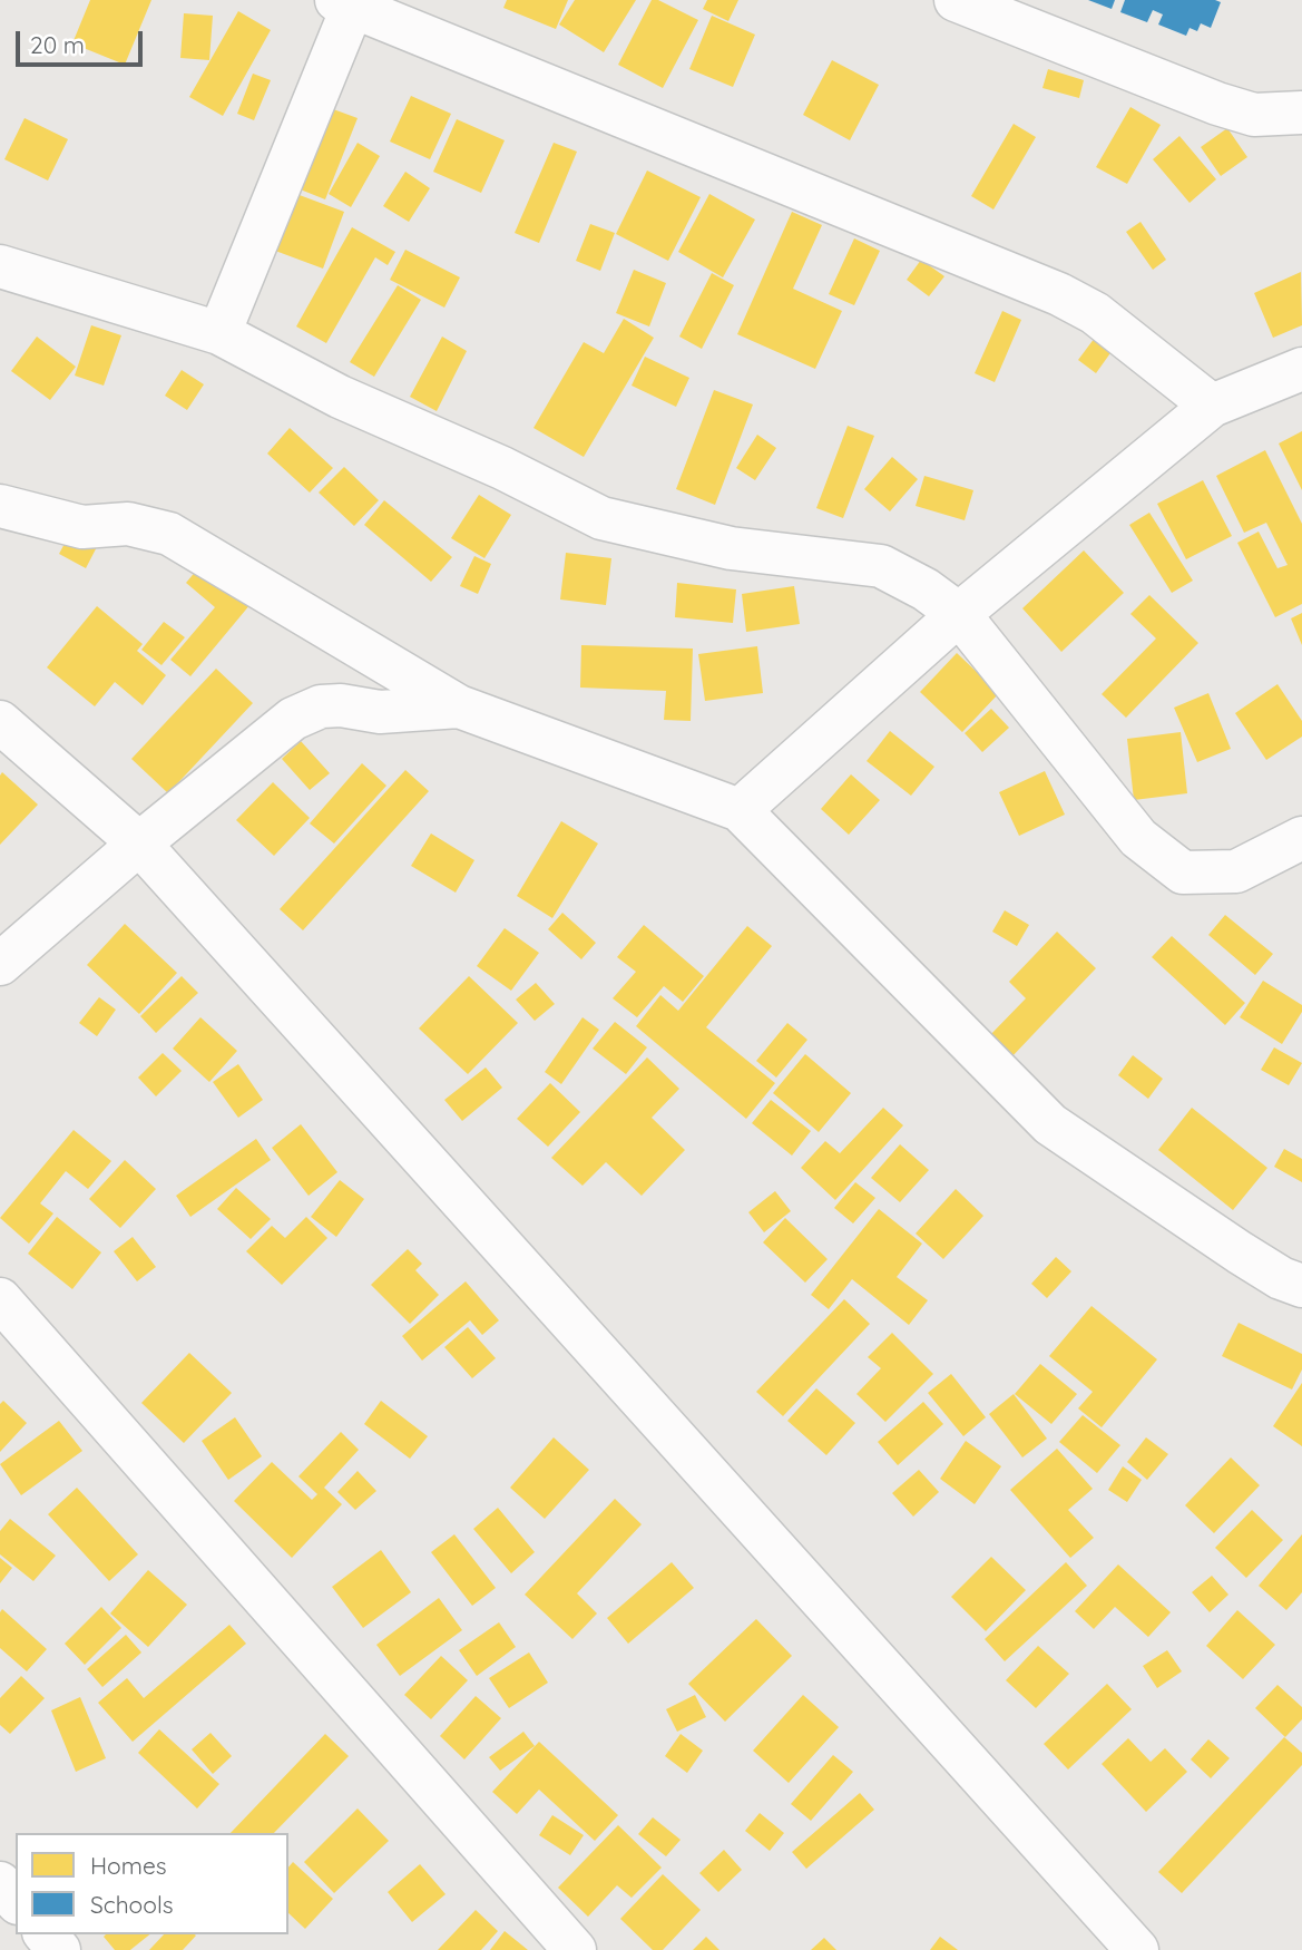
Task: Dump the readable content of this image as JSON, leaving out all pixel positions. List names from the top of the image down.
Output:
{
  "legend": ["Homes", "Schools"],
  "scale_bar": "20 m"
}
